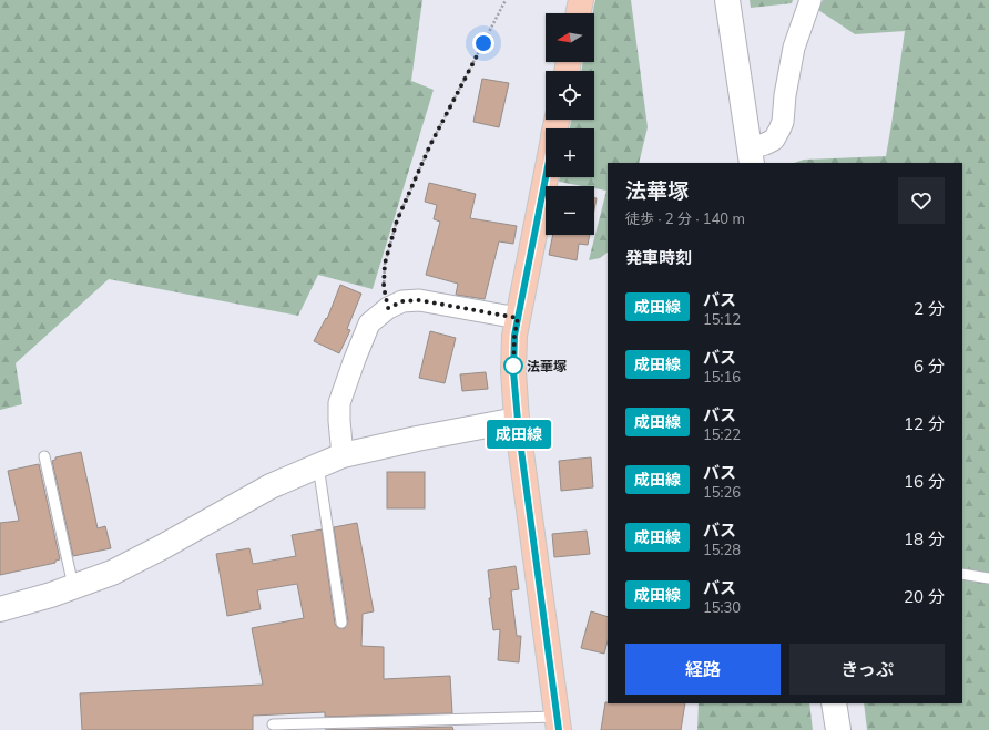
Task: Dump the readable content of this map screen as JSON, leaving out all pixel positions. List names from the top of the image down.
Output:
{
  "places": ["法華塚"],
  "lines": ["bus line 成田線"],
  "north": "left",
  "page": {
    "on_map": "成田線",
    "map_buttons": ["+", "−"],
    "heading": [
      ["法華塚", "徒歩 · 2 分 · 140 m"],
      "発車時刻"
    ],
    "list": [
      {
        "mark": "成田線",
        "name": "バス",
        "note": "15:12",
        "value": "2 分"
      },
      {
        "mark": "成田線",
        "name": "バス",
        "note": "15:16",
        "value": "6 分"
      },
      {
        "mark": "成田線",
        "name": "バス",
        "note": "15:22",
        "value": "12 分"
      },
      {
        "mark": "成田線",
        "name": "バス",
        "note": "15:26",
        "value": "16 分"
      },
      {
        "mark": "成田線",
        "name": "バス",
        "note": "15:28",
        "value": "18 分"
      },
      {
        "mark": "成田線",
        "name": "バス",
        "note": "15:30",
        "value": "20 分"
      }
    ],
    "buttons": ["経路", "きっぷ"]
  }
}
